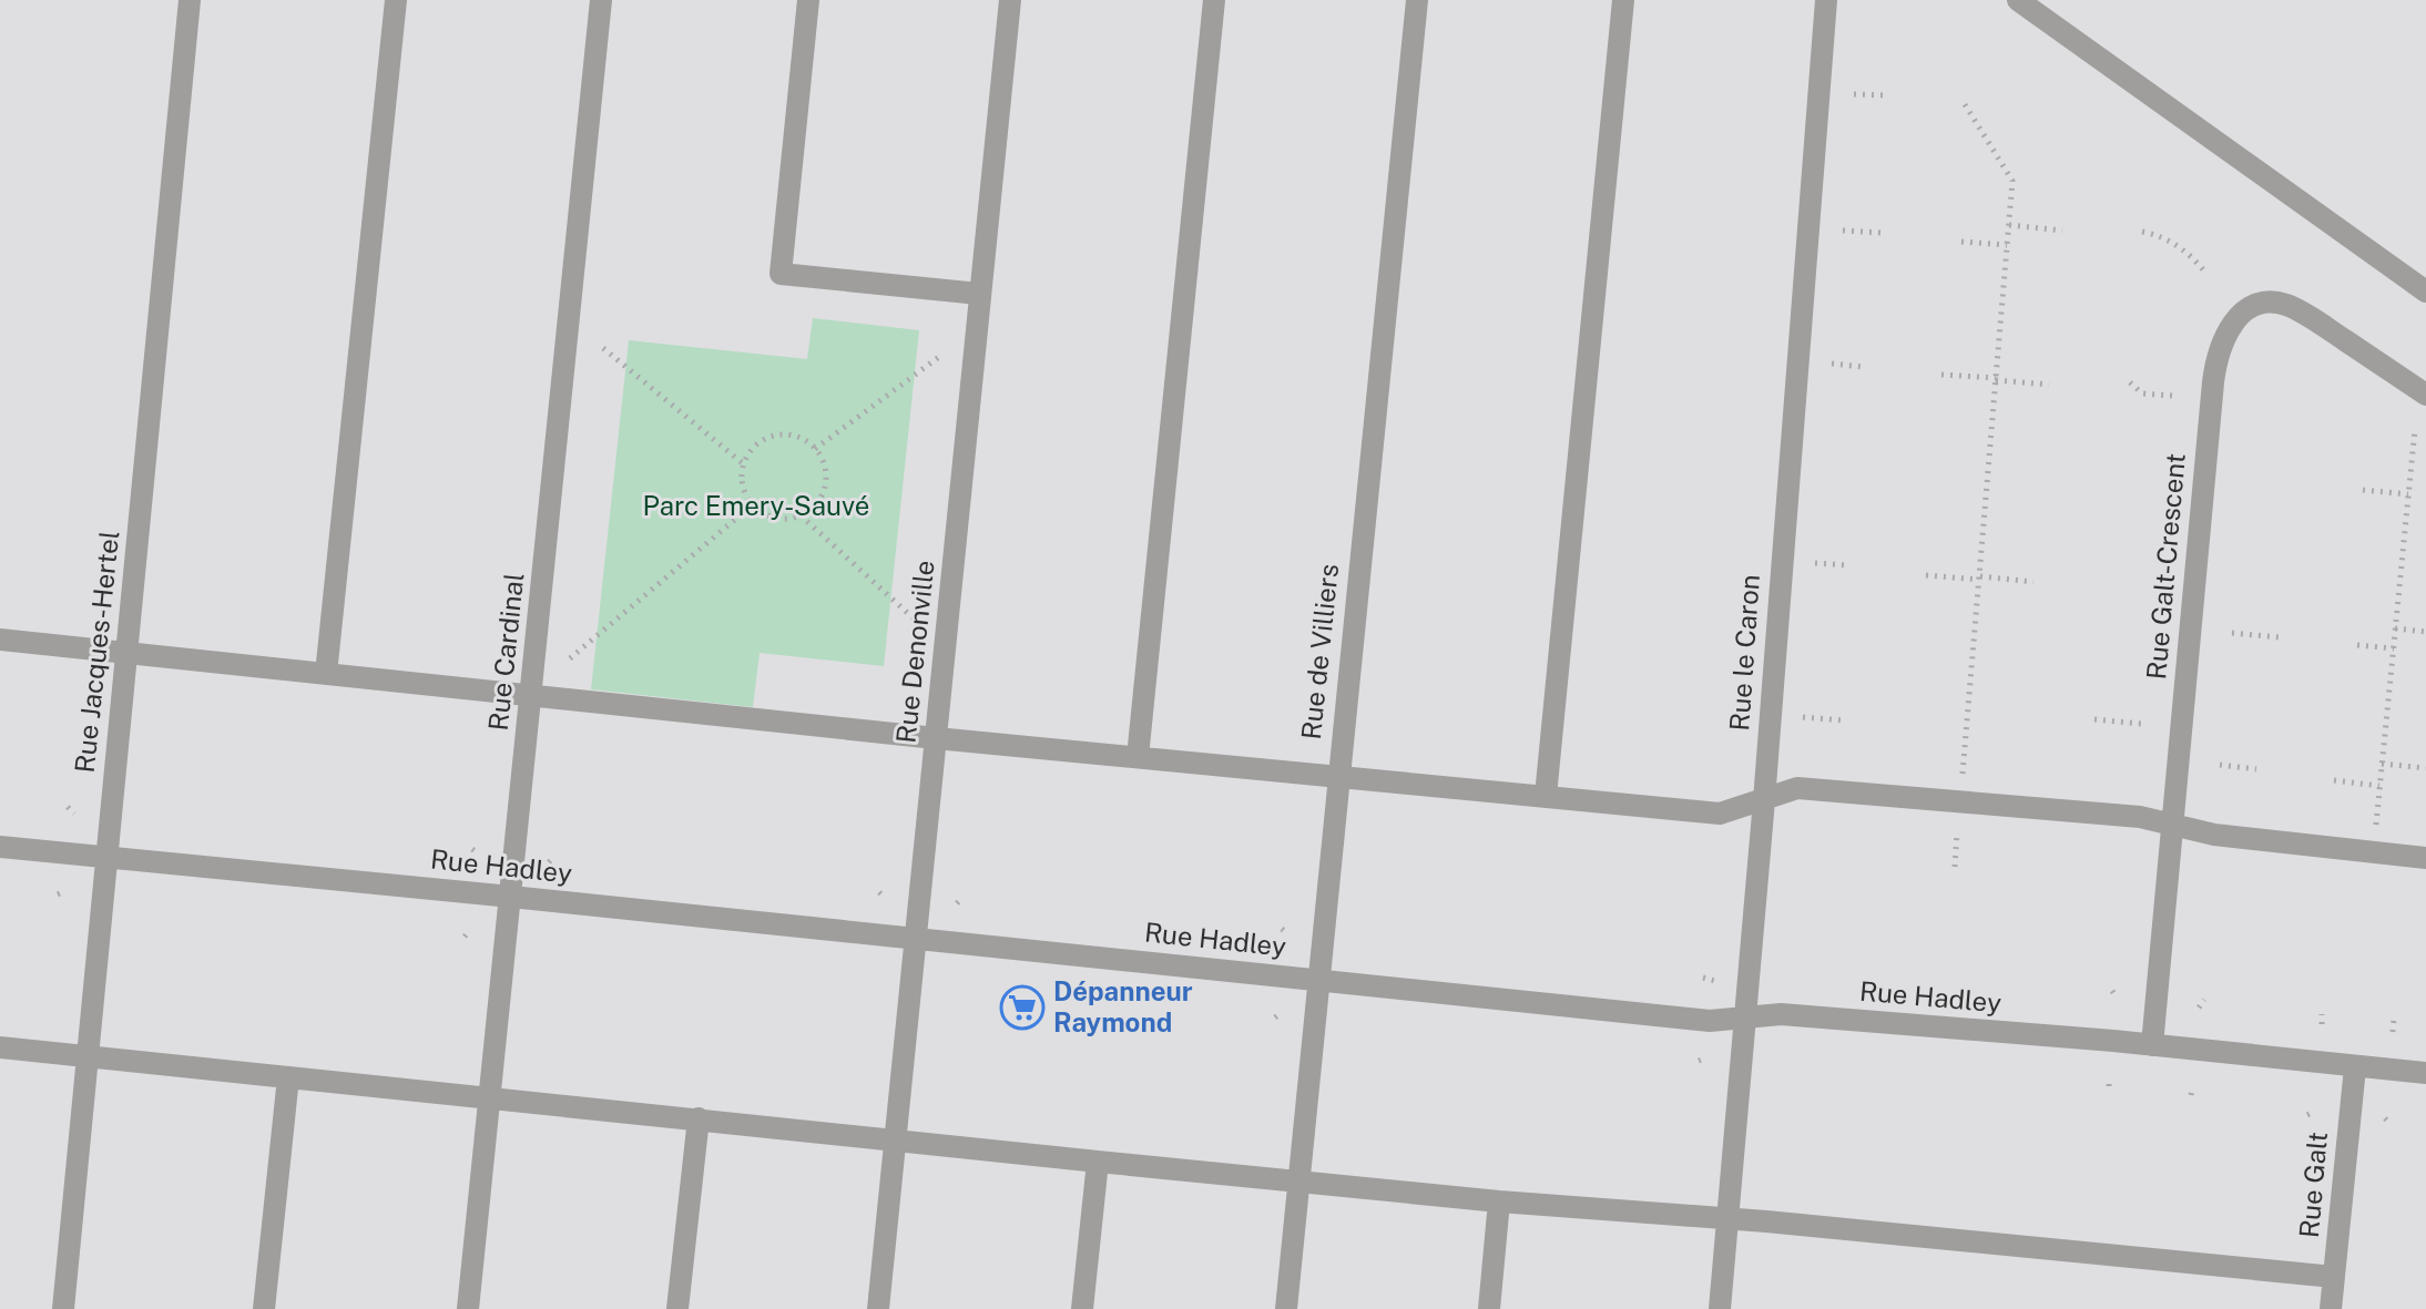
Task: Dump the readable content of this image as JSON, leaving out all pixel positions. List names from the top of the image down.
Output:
{
  "streets": {
    "street": [
      "Rue Galt-Crescent",
      "Rue Jacques-Hertel",
      "Rue Cardinal",
      "Rue Denonville",
      "Rue de Villiers",
      "Rue le Caron",
      "Rue Hadley",
      "Rue Galt"
    ]
  },
  "crossings": [
    ["Rue Galt-Crescent", "Rue Hadley"],
    ["Rue Jacques-Hertel", "Rue Hadley"],
    ["Rue Cardinal", "Rue Hadley"],
    ["Rue Denonville", "Rue Hadley"],
    ["Rue de Villiers", "Rue Hadley"],
    ["Rue le Caron", "Rue Hadley"],
    ["Rue Hadley", "Rue Galt"]
  ],
  "parks": ["Parc Emery-Sauvé"],
  "places": {
    "supermarket": ["Dépanneur Raymond"]
  }
}
